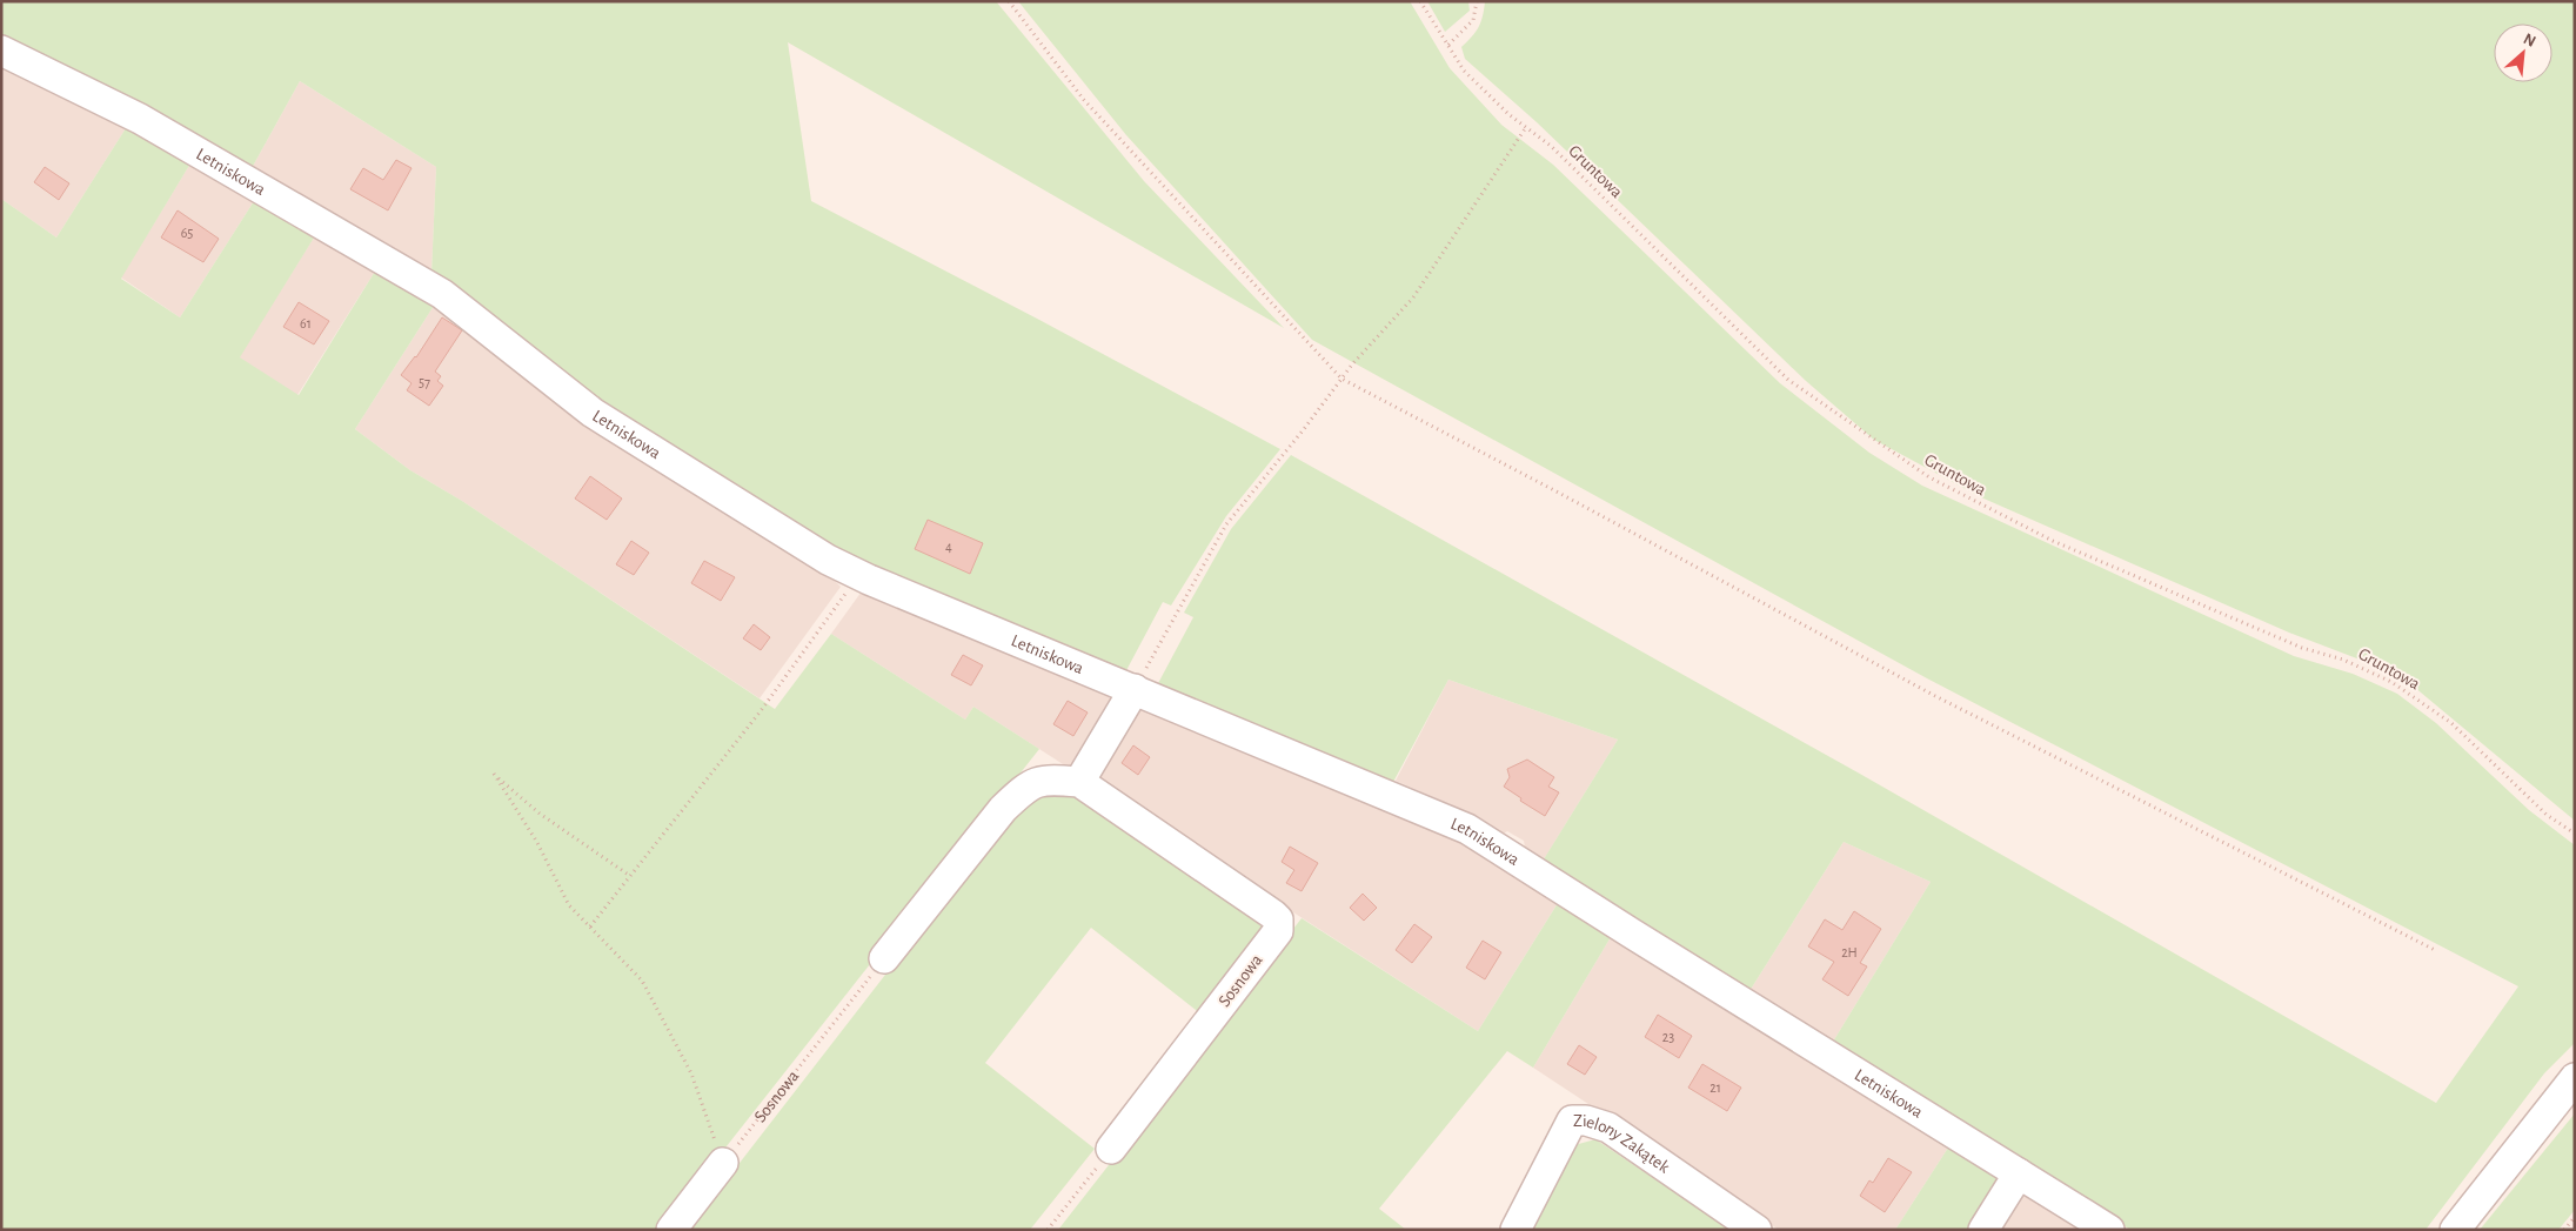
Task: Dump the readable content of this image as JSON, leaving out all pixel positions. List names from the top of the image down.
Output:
{
  "streets": {
    "street": ["Letniskowa", "Sosnowa", "Zielony Zakątek"],
    "path": ["Gruntowa"]
  },
  "house_numbers": [
    "65",
    "61",
    "57",
    "4",
    "2H",
    "23",
    "21"
  ],
  "north": "top right"
}
